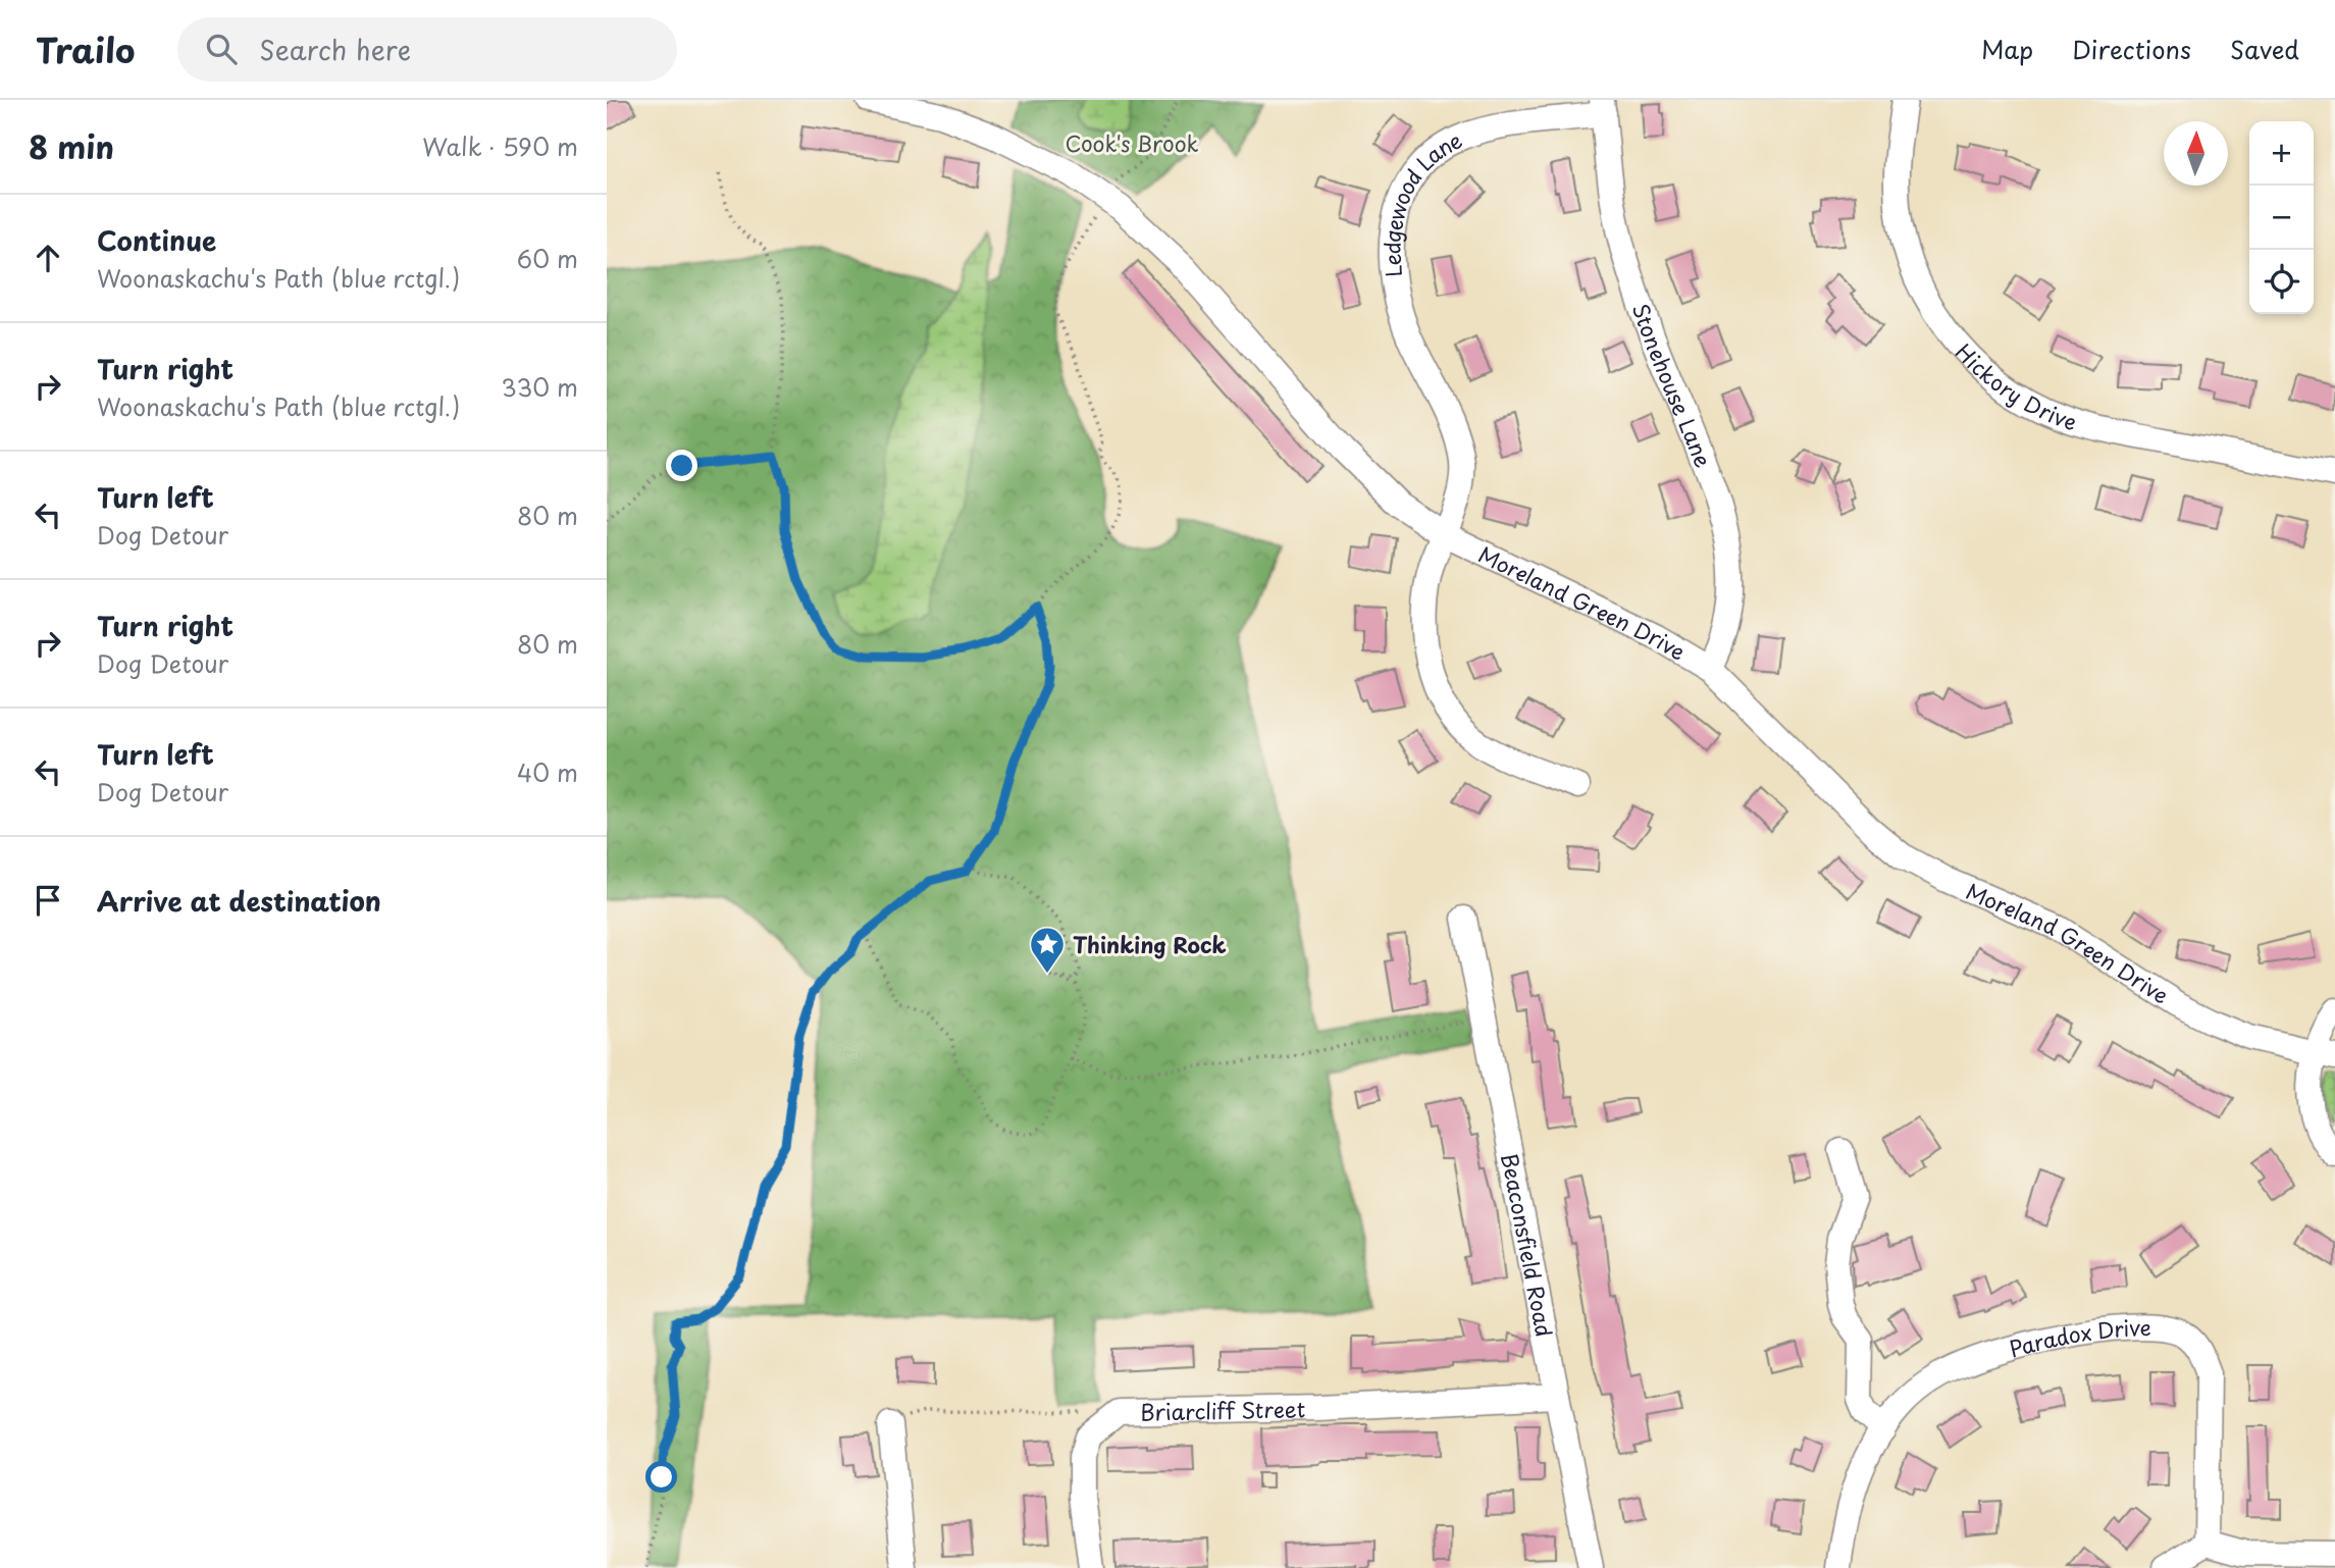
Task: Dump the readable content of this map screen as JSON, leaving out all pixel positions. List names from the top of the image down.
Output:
{
  "streets": {
    "street": [
      "Ledgewood Lane",
      "Hickory Drive",
      "Stonehouse Lane",
      "Moreland Green Drive",
      "Beaconsfield Road",
      "Paradox Drive",
      "Briarcliff Street"
    ]
  },
  "crossings": [
    ["Ledgewood Lane", "Stonehouse Lane"],
    ["Ledgewood Lane", "Moreland Green Drive"],
    ["Stonehouse Lane", "Moreland Green Drive"],
    ["Beaconsfield Road", "Briarcliff Street"]
  ],
  "parks": ["Cook's Brook"],
  "places": {
    "place": ["Thinking Rock"]
  },
  "north": "top",
  "page": {
    "header": "Trailo",
    "search": "Search here",
    "nav": ["Map", "Directions", "Saved"],
    "heading": ["8 min", "Walk · 590 m"],
    "map_buttons": ["+", "−"],
    "list": [
      ["Continue", "Woonaskachu's Path (blue rctgl.)", "60 m"],
      ["Turn right", "Woonaskachu's Path (blue rctgl.)", "330 m"],
      ["Turn left", "Dog Detour", "80 m"],
      ["Turn right", "Dog Detour", "80 m"],
      ["Turn left", "Dog Detour", "40 m"],
      "Arrive at destination"
    ]
  }
}
